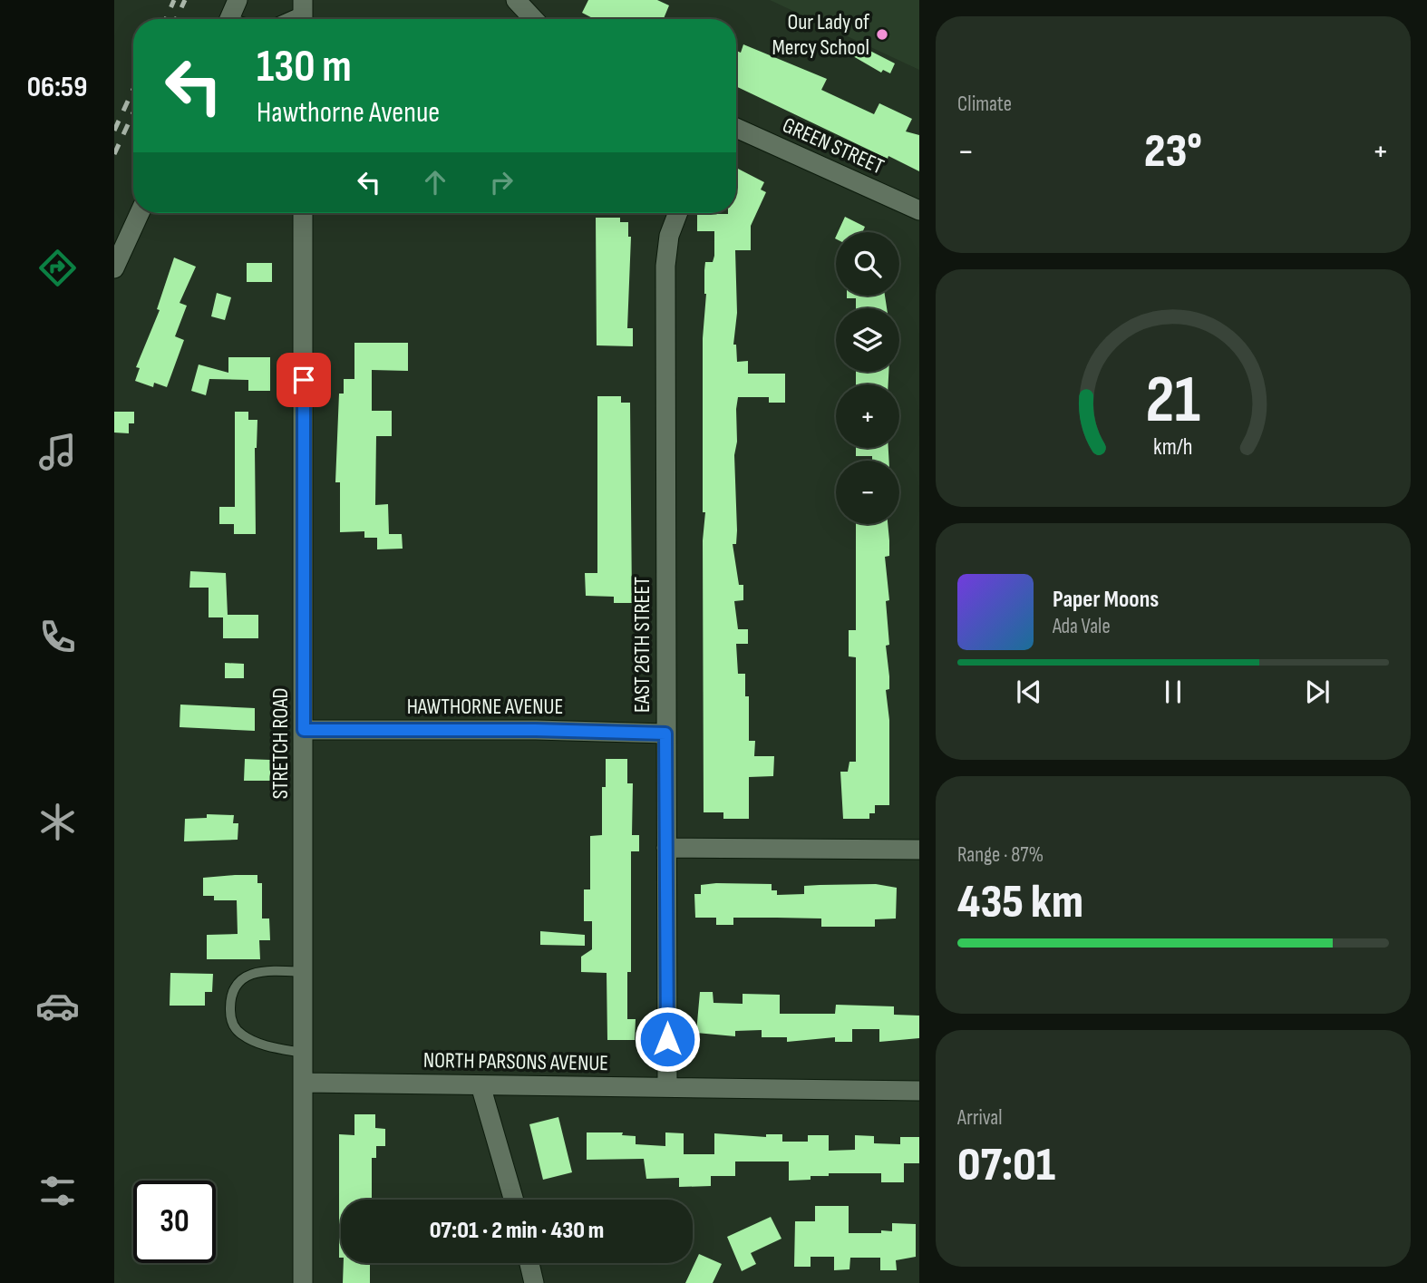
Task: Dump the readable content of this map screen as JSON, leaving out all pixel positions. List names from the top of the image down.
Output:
{
  "streets": {
    "street": [
      "GREEN STREET",
      "EAST 26TH STREET",
      "HAWTHORNE AVENUE",
      "STRETCH ROAD",
      "NORTH PARSONS AVENUE"
    ]
  },
  "crossings": [
    ["EAST 26TH STREET", "HAWTHORNE AVENUE"],
    ["EAST 26TH STREET", "NORTH PARSONS AVENUE"],
    ["HAWTHORNE AVENUE", "STRETCH ROAD"],
    ["STRETCH ROAD", "NORTH PARSONS AVENUE"]
  ],
  "places": ["Our Lady of Mercy School"],
  "page": {
    "tabs": "06:59",
    "tile": [
      "Climate",
      ["Range · 87%", "435 km"],
      ["Arrival", "07:01"]
    ],
    "turn": ["130 m", "Hawthorne Avenue"],
    "heat": ["−", "23°", "+"],
    "map_buttons": ["+", "−"],
    "song": ["Paper Moons", "Ada Vale"],
    "limit": "30",
    "trip": "07:01 · 2 min · 430 m",
    "gauge": ["21", "km/h"]
  }
}
